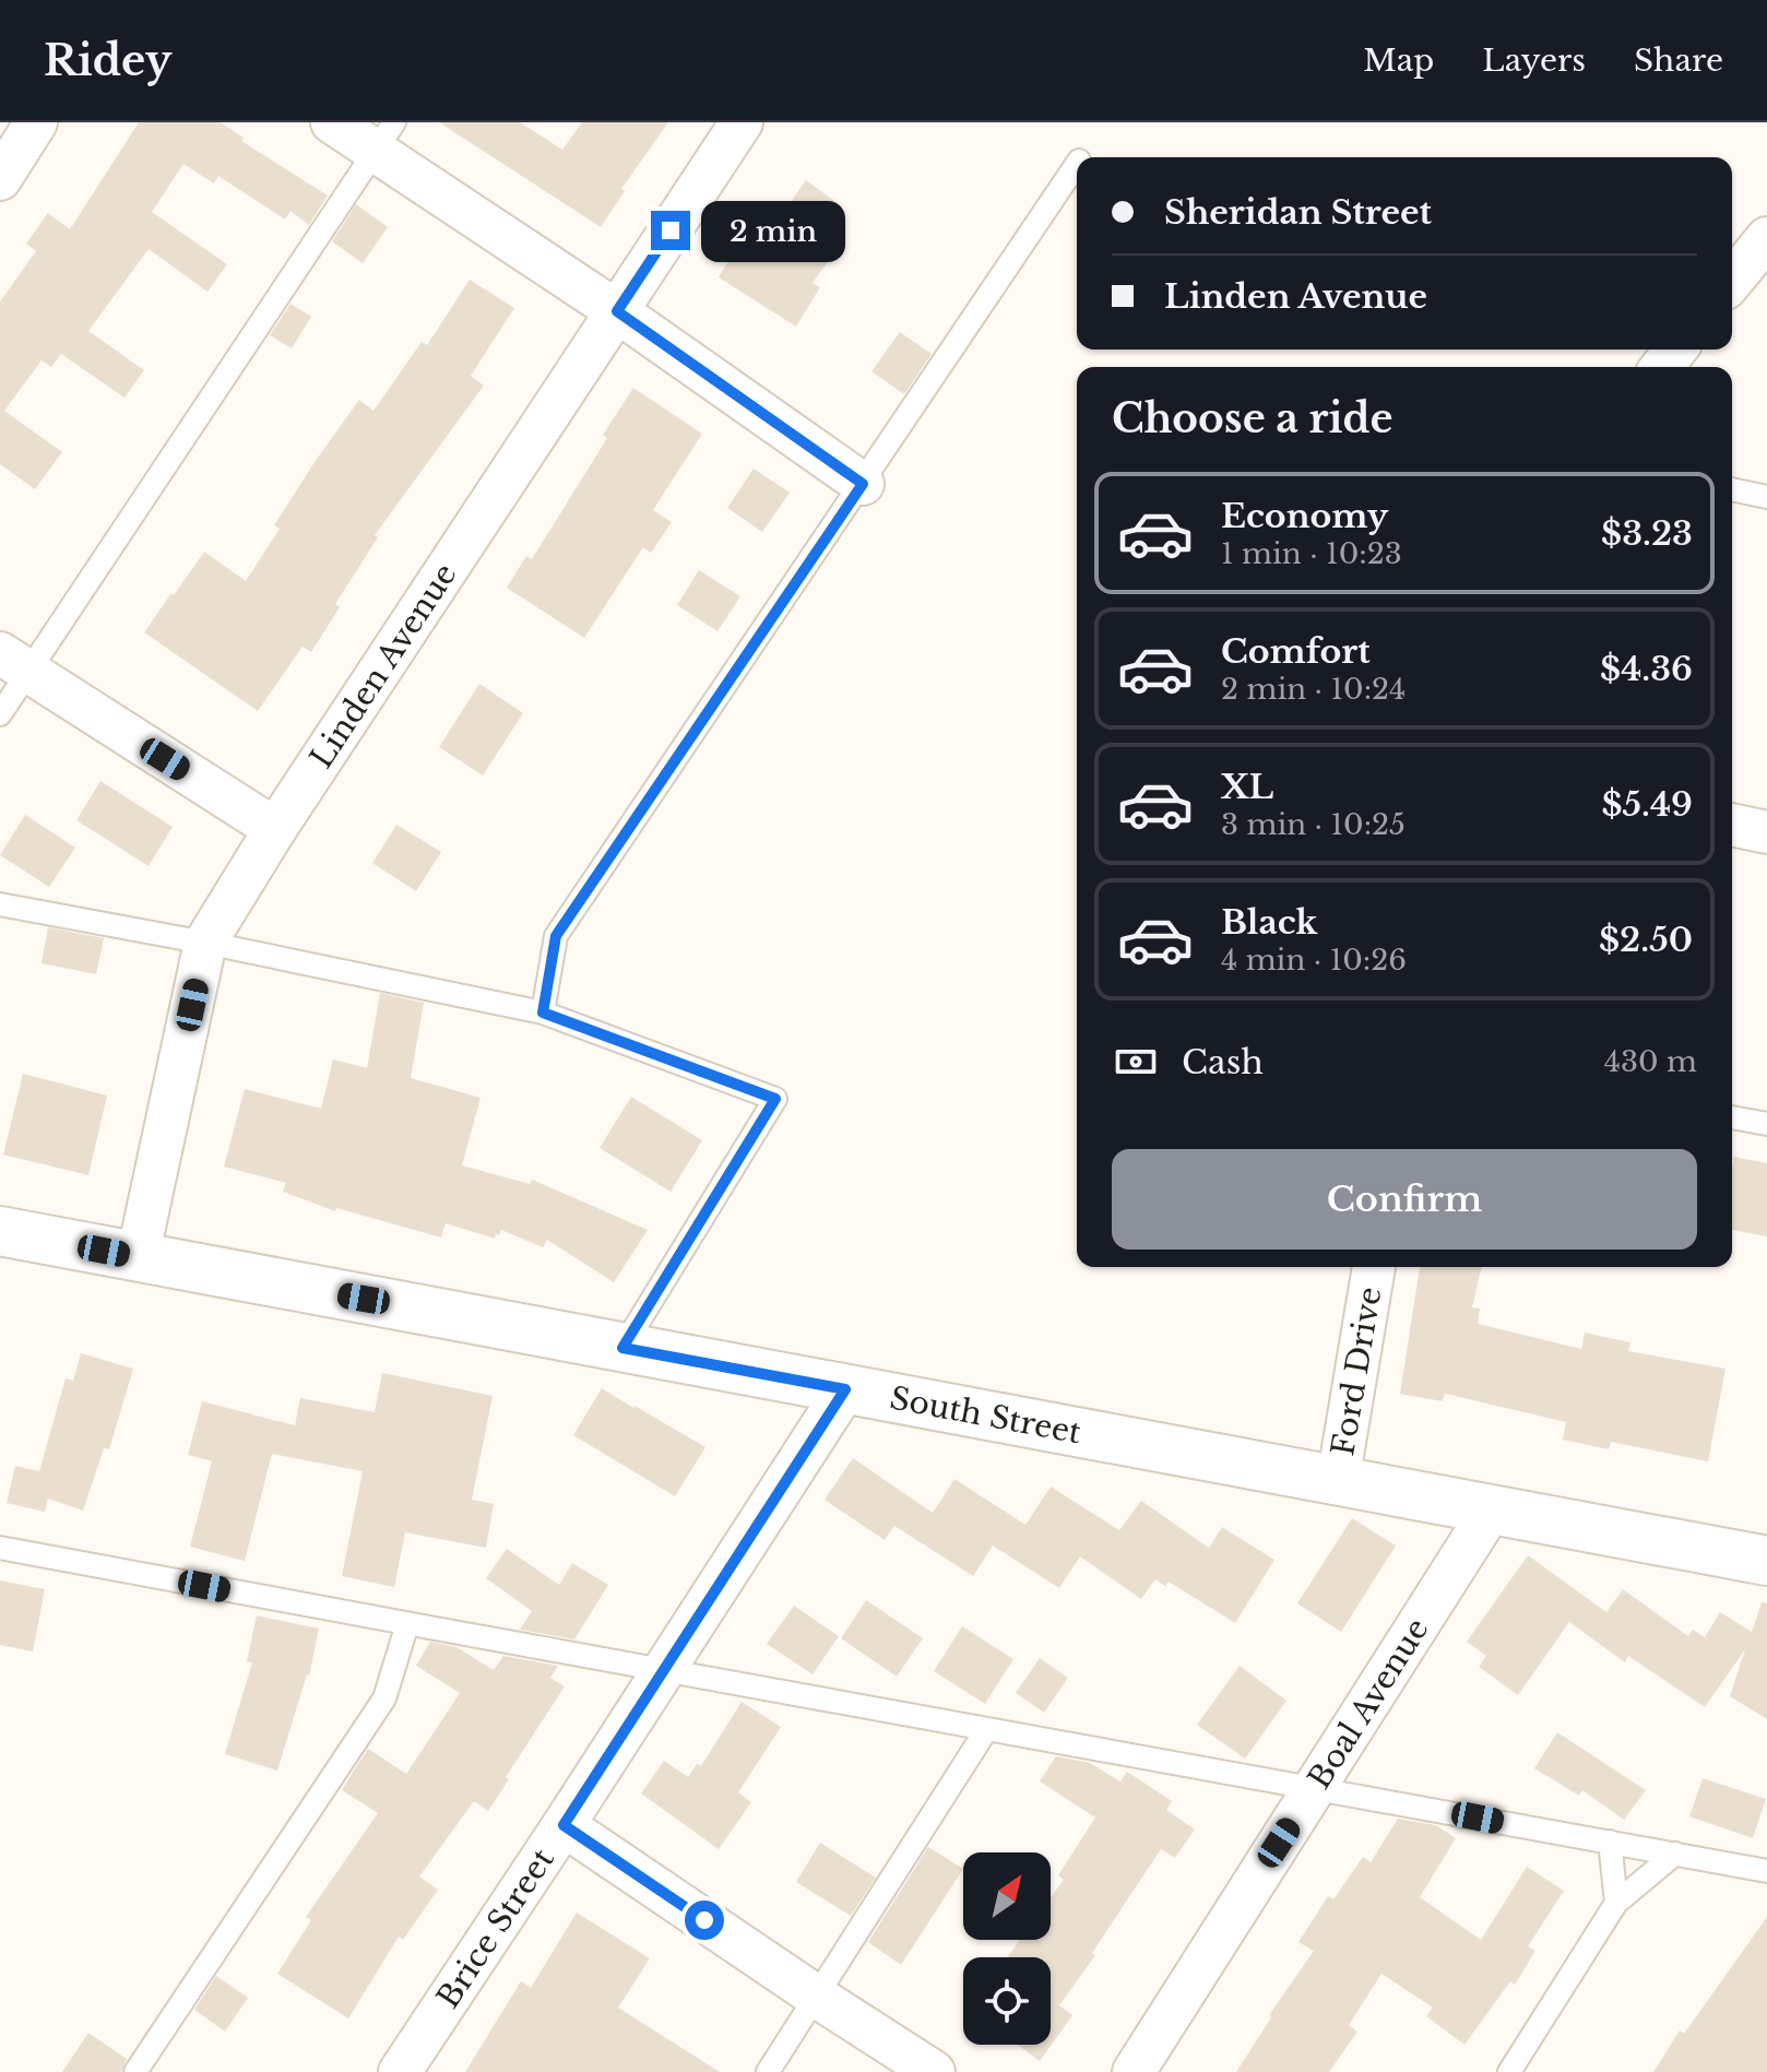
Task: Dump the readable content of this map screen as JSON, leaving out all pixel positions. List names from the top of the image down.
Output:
{
  "streets": {
    "street": [
      "Linden Avenue",
      "Ford Drive",
      "South Street",
      "Boal Avenue",
      "Brice Street"
    ]
  },
  "crossings": [
    ["Linden Avenue", "South Street"],
    ["Ford Drive", "South Street"],
    ["South Street", "Boal Avenue"],
    ["South Street", "Brice Street"]
  ],
  "north": "top right",
  "page": {
    "header": "Ridey",
    "nav": ["Map", "Layers", "Share"],
    "banner": ["Sheridan Street", "Linden Avenue"],
    "bubble": "2 min",
    "heading": "Choose a ride",
    "list": [
      {
        "name": "Economy",
        "note": "1 min · 10:23",
        "value": "$3.23"
      },
      {
        "name": "Comfort",
        "note": "2 min · 10:24",
        "value": "$4.36"
      },
      {
        "name": "XL",
        "note": "3 min · 10:25",
        "value": "$5.49"
      },
      {
        "name": "Black",
        "note": "4 min · 10:26",
        "value": "$2.50"
      }
    ],
    "pay": ["Cash", "430 m"],
    "buttons": "Confirm"
  }
}
